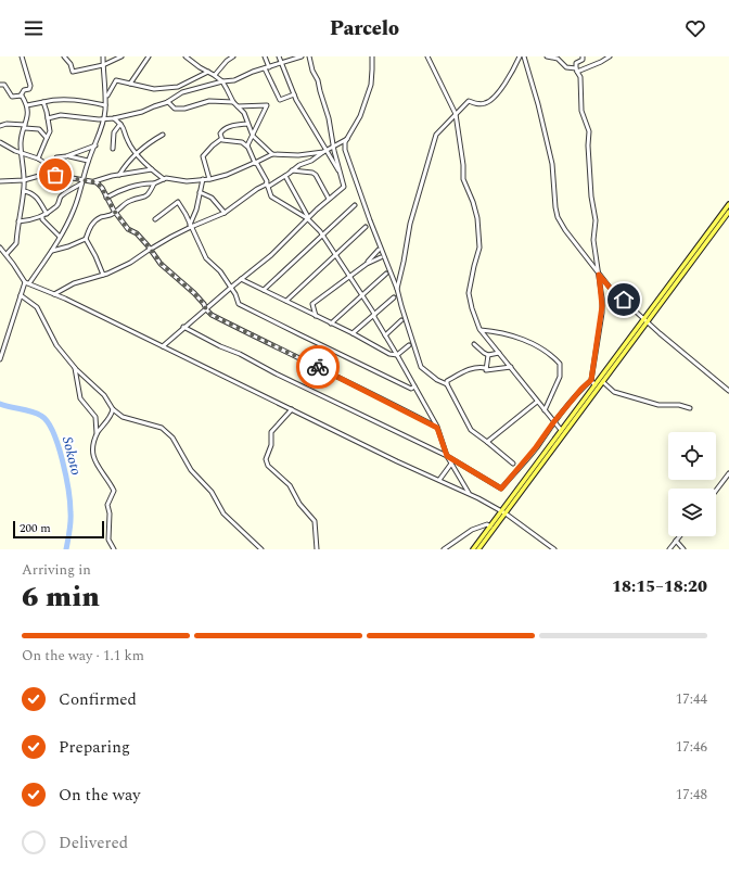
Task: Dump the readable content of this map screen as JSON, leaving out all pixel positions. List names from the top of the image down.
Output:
{
  "water": ["Sokoto"],
  "scale_bar": "200 m",
  "page": {
    "header": "Parcelo",
    "scale": "200 m",
    "heading": ["6 min", "Arriving in", "18:15–18:20"],
    "bar": "On the way · 1.1 km",
    "list": [
      ["Confirmed", "17:44"],
      ["Preparing", "17:46"],
      ["On the way", "17:48"],
      "Delivered"
    ]
  }
}
